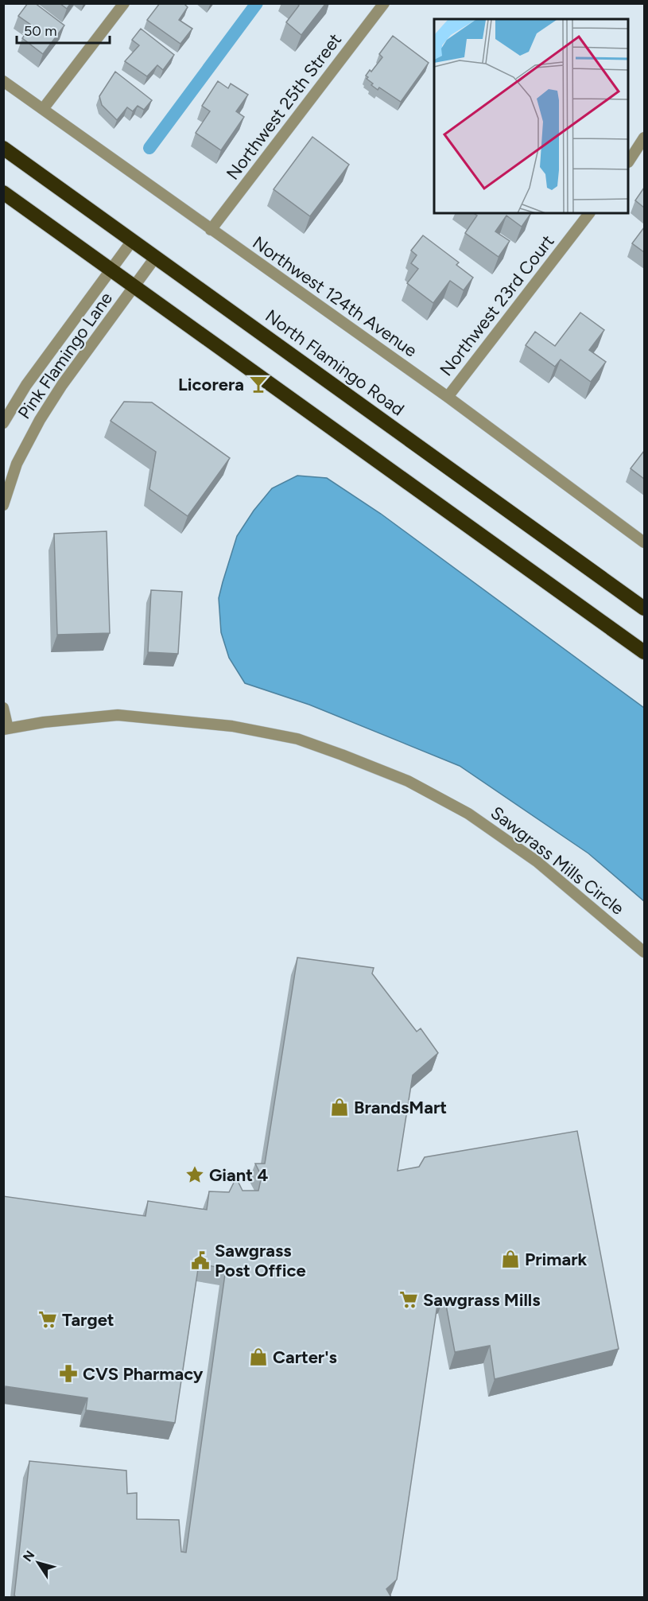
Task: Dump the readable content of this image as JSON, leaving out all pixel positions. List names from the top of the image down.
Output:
{
  "streets": {
    "highway": ["North Flamingo Road"],
    "street": [
      "Northwest 25th Street",
      "Northwest 124th Avenue",
      "Northwest 23rd Court",
      "Pink Flamingo Lane",
      "Sawgrass Mills Circle"
    ]
  },
  "crossings": [
    ["Northwest 25th Street", "Northwest 124th Avenue"],
    ["Northwest 124th Avenue", "Northwest 23rd Court"],
    ["Pink Flamingo Lane", "North Flamingo Road"]
  ],
  "places": {
    "bar": ["Licorera"],
    "shop": ["BrandsMart", "Primark", "Carter's"],
    "place": ["Giant 4"],
    "public building": ["Sawgrass Post Office"],
    "supermarket": ["Sawgrass Mills", "Target"],
    "pharmacy": ["CVS Pharmacy"]
  },
  "scale_bar": "50 m",
  "north": "top left"
}
